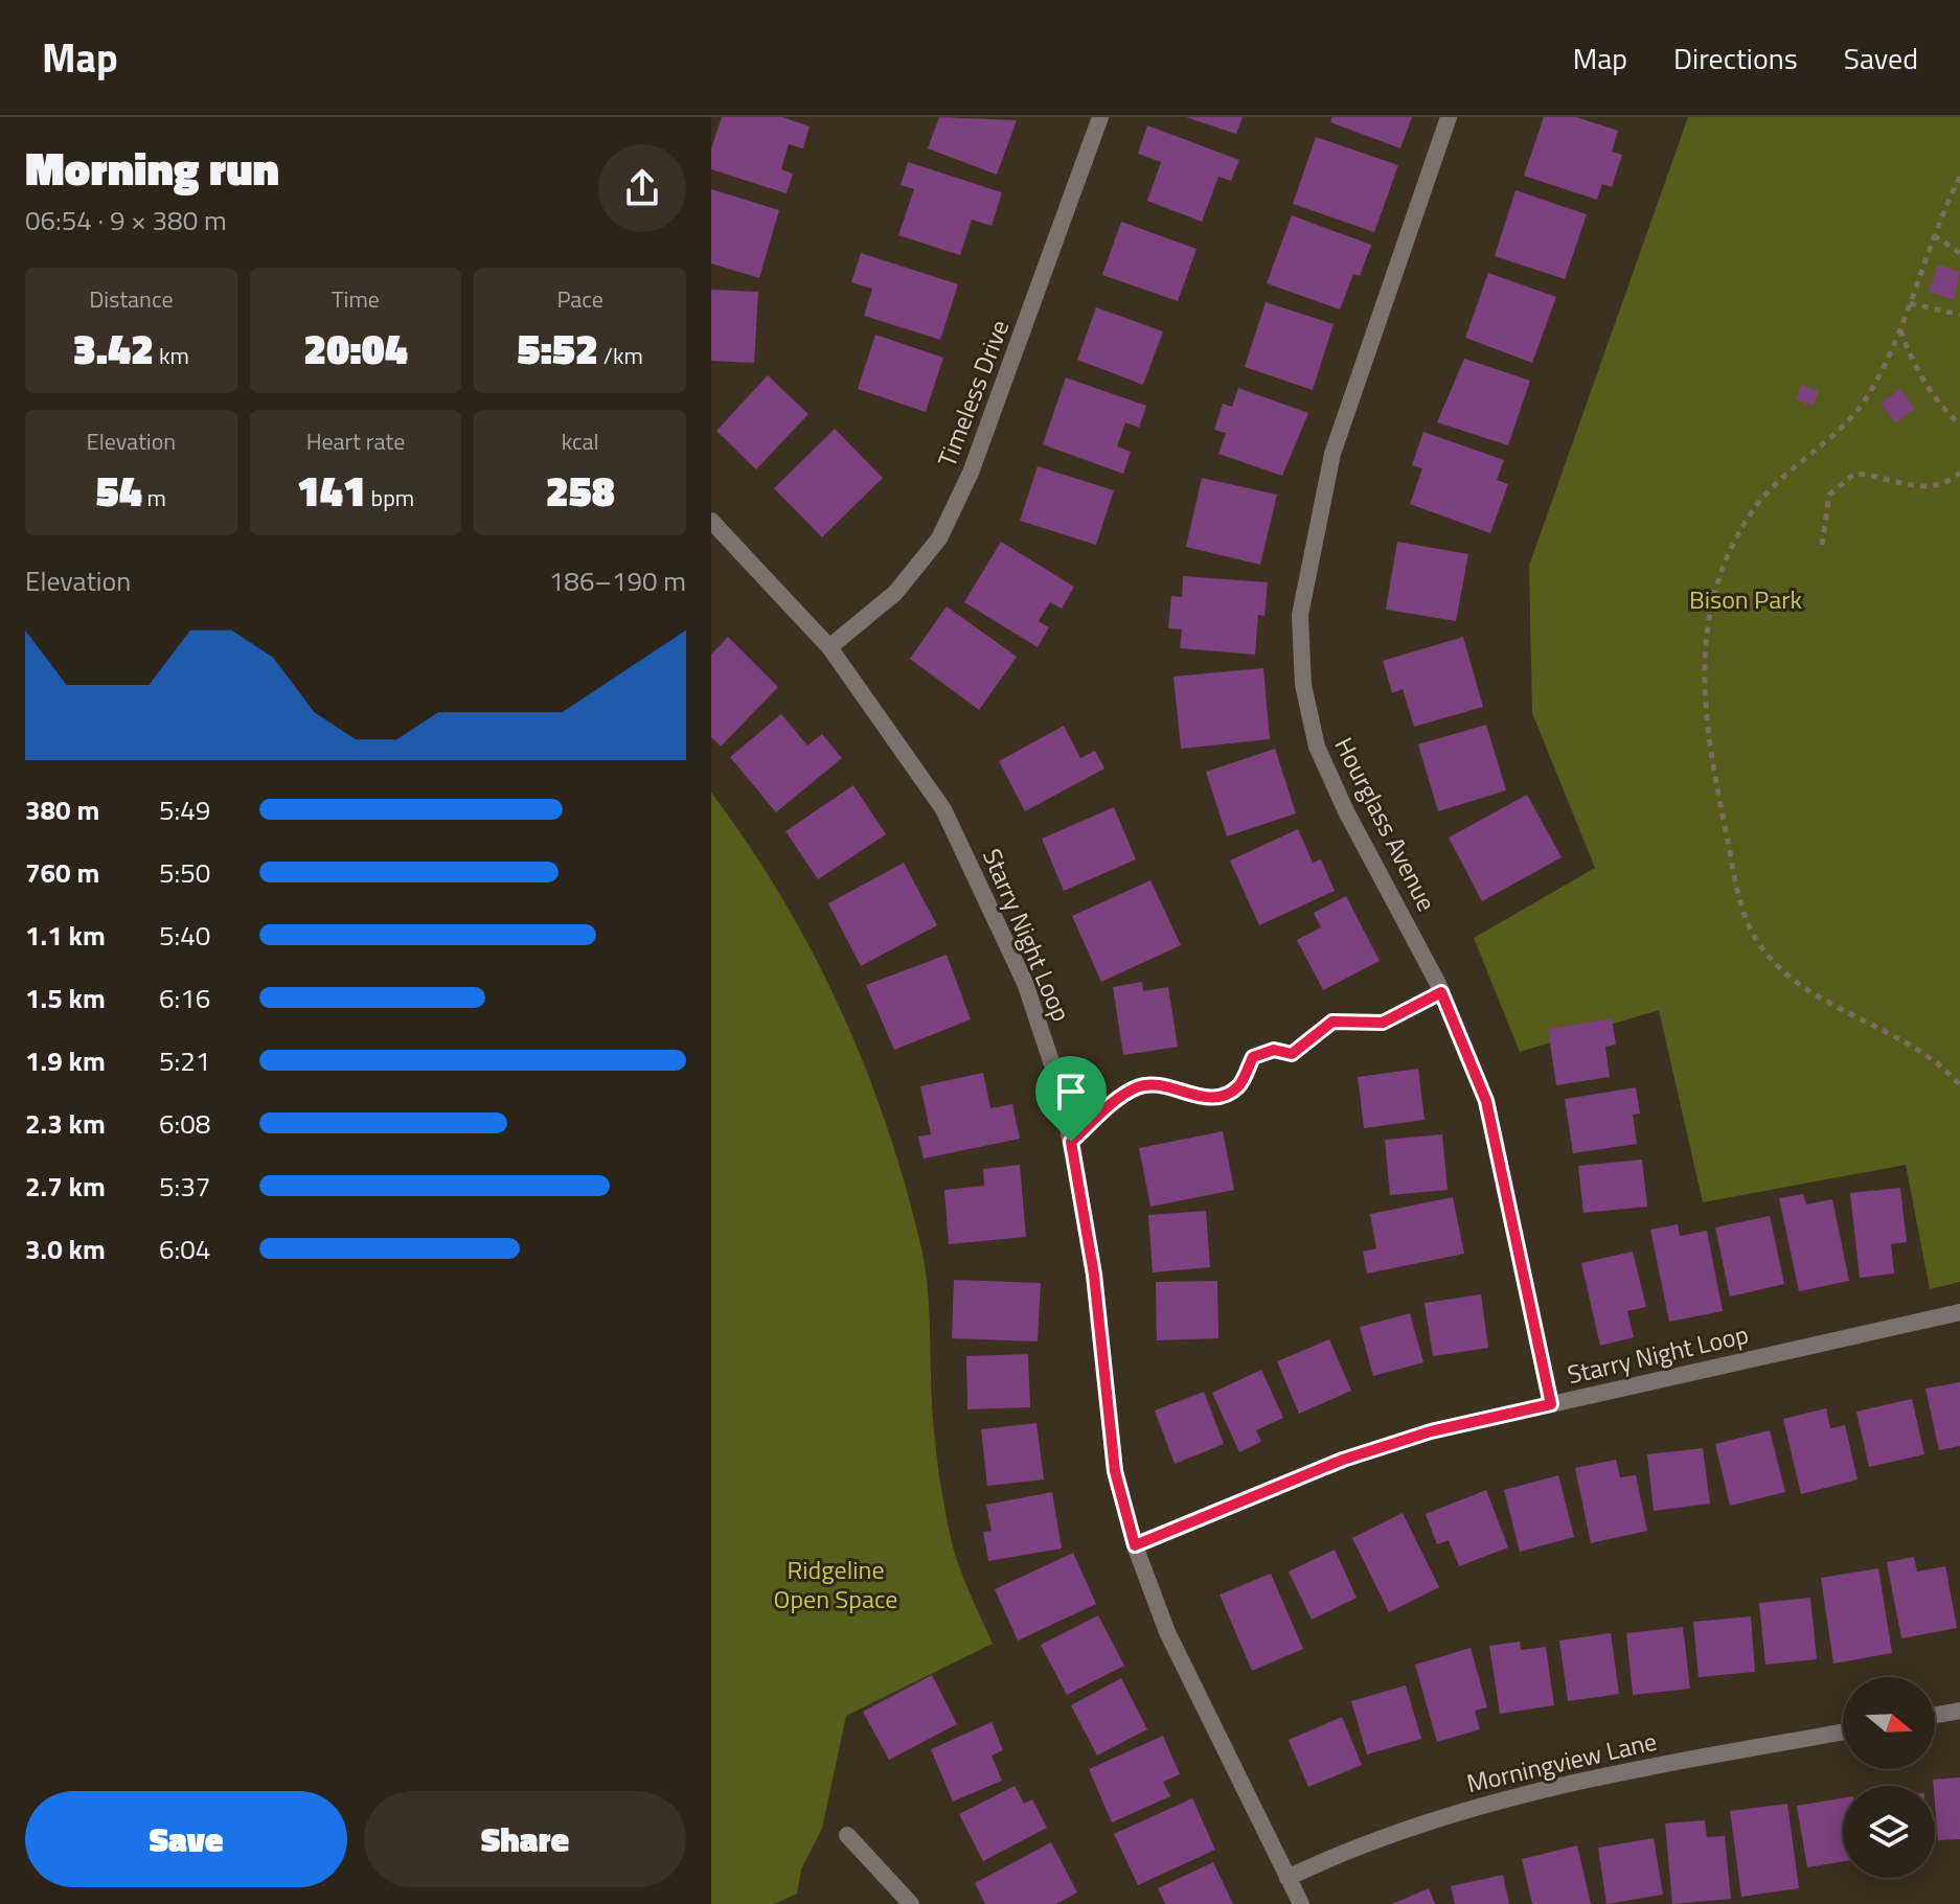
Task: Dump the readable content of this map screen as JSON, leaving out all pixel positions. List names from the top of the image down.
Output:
{
  "streets": {
    "street": [
      "Timeless Drive",
      "Hourglass Avenue",
      "Starry Night Loop",
      "Morningview Lane"
    ]
  },
  "crossings": [
    ["Timeless Drive", "Starry Night Loop"],
    ["Hourglass Avenue", "Starry Night Loop"],
    ["Starry Night Loop", "Morningview Lane"]
  ],
  "parks": ["Bison Park", "Ridgeline Open Space"],
  "north": "right",
  "page": {
    "header": "Map",
    "nav": ["Map", "Directions", "Saved"],
    "heading": ["Morning run", "06:54 · 9 × 380 m"],
    "stats": [
      ["Distance", "3.42 km"],
      ["Time", "20:04"],
      ["Pace", "5:52 /km"],
      ["Elevation", "54 m"],
      ["Heart rate", "141 bpm"],
      ["kcal", "258"]
    ],
    "chart": ["Elevation", "186–190 m"],
    "list": [
      {
        "name": "380 m",
        "note": "5:49"
      },
      {
        "name": "760 m",
        "note": "5:50"
      },
      {
        "name": "1.1 km",
        "note": "5:40"
      },
      {
        "name": "1.5 km",
        "note": "6:16"
      },
      {
        "name": "1.9 km",
        "note": "5:21"
      },
      {
        "name": "2.3 km",
        "note": "6:08"
      },
      {
        "name": "2.7 km",
        "note": "5:37"
      },
      {
        "name": "3.0 km",
        "note": "6:04"
      }
    ],
    "buttons": ["Save", "Share"]
  }
}
